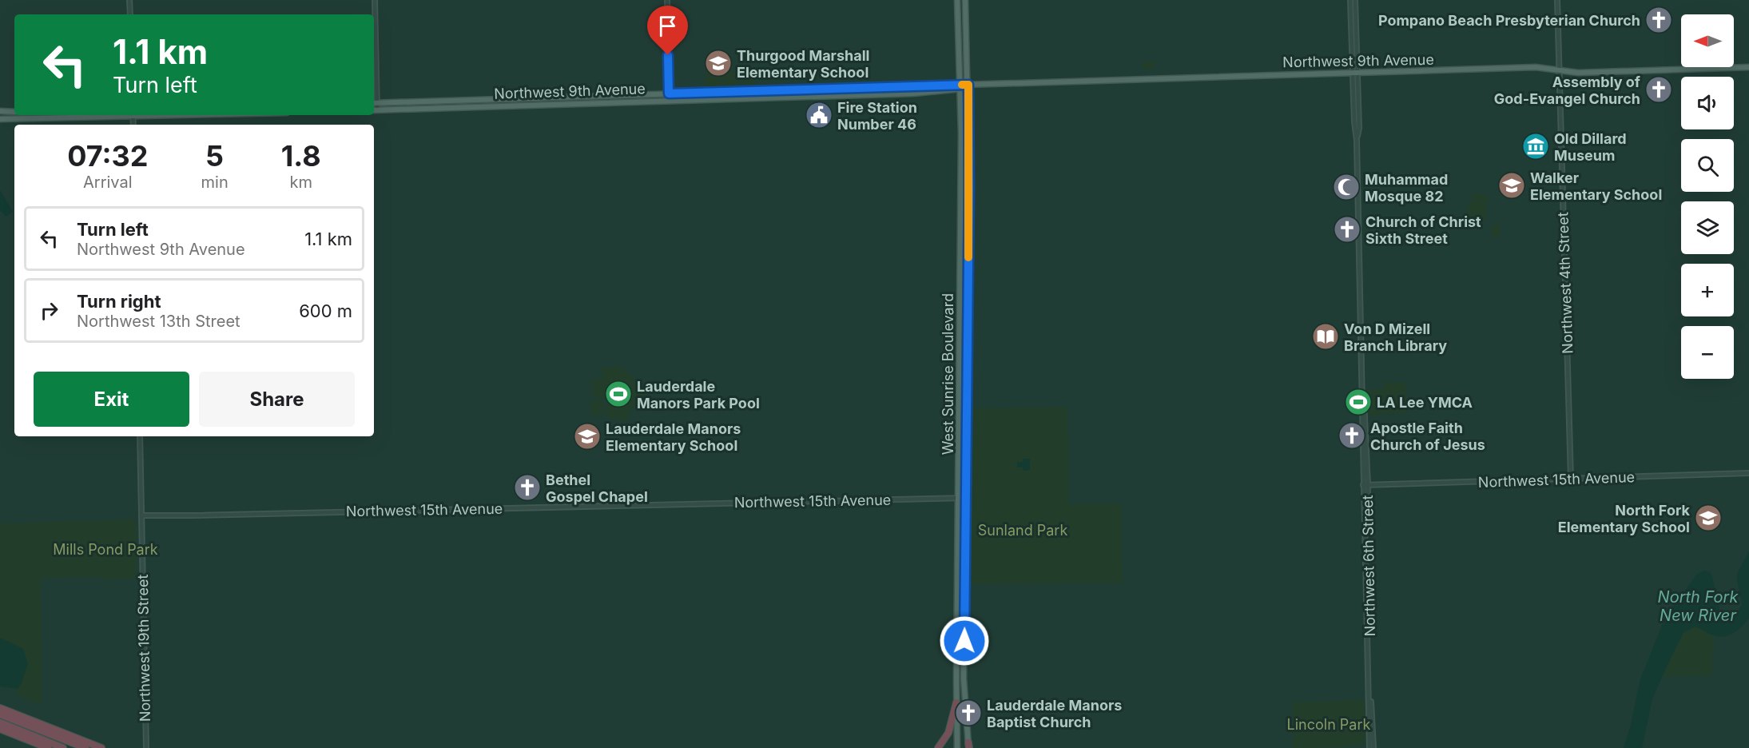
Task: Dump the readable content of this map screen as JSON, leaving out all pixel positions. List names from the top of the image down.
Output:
{
  "streets": {
    "main road": ["Northwest 9th Avenue", "West Sunrise Boulevard"],
    "street": [
      "Northwest 4th Street",
      "Northwest 15th Avenue",
      "Northwest 6th Street",
      "Northwest 19th Street"
    ]
  },
  "crossings": [
    ["Northwest 9th Avenue", "Northwest 4th Street"],
    ["Northwest 9th Avenue", "West Sunrise Boulevard"],
    ["Northwest 9th Avenue", "Northwest 6th Street"],
    ["Northwest 4th Street", "Northwest 15th Avenue"],
    ["West Sunrise Boulevard", "Northwest 15th Avenue"],
    ["Northwest 15th Avenue", "Northwest 6th Street"],
    ["Northwest 15th Avenue", "Northwest 19th Street"]
  ],
  "water": ["North Fork New River"],
  "parks": ["Sunland Park", "Mills Pond Park", "Lincoln Park"],
  "places": {
    "church": [
      "Pompano Beach Presbyterian Church",
      "Assembly of God-Evangel Church",
      "Church of Christ Sixth Street",
      "Apostle Faith Church of Jesus",
      "Bethel Gospel Chapel",
      "Lauderdale Manors Baptist Church"
    ],
    "school or university": [
      "Thurgood Marshall Elementary School",
      "Walker Elementary School",
      "Lauderdale Manors Elementary School",
      "North Fork Elementary School"
    ],
    "public building": ["Fire Station Number 46"],
    "museum": ["Old Dillard Museum"],
    "mosque": ["Muhammad Mosque 82"],
    "library": ["Von D Mizell Branch Library"],
    "sports": ["Lauderdale Manors Park Pool", "LA Lee YMCA"]
  },
  "north": "left",
  "page": {
    "map_buttons": ["+", "−"],
    "turn": ["1.1 km", "Turn left"],
    "eta": [
      "07:32",
      "Arrival",
      "5",
      "min",
      "1.8",
      "km"
    ],
    "list": [
      {
        "name": "Turn left",
        "note": "Northwest 9th Avenue",
        "value": "1.1 km"
      },
      {
        "name": "Turn right",
        "note": "Northwest 13th Street",
        "value": "600 m"
      }
    ],
    "buttons": ["Exit", "Share"]
  }
}
